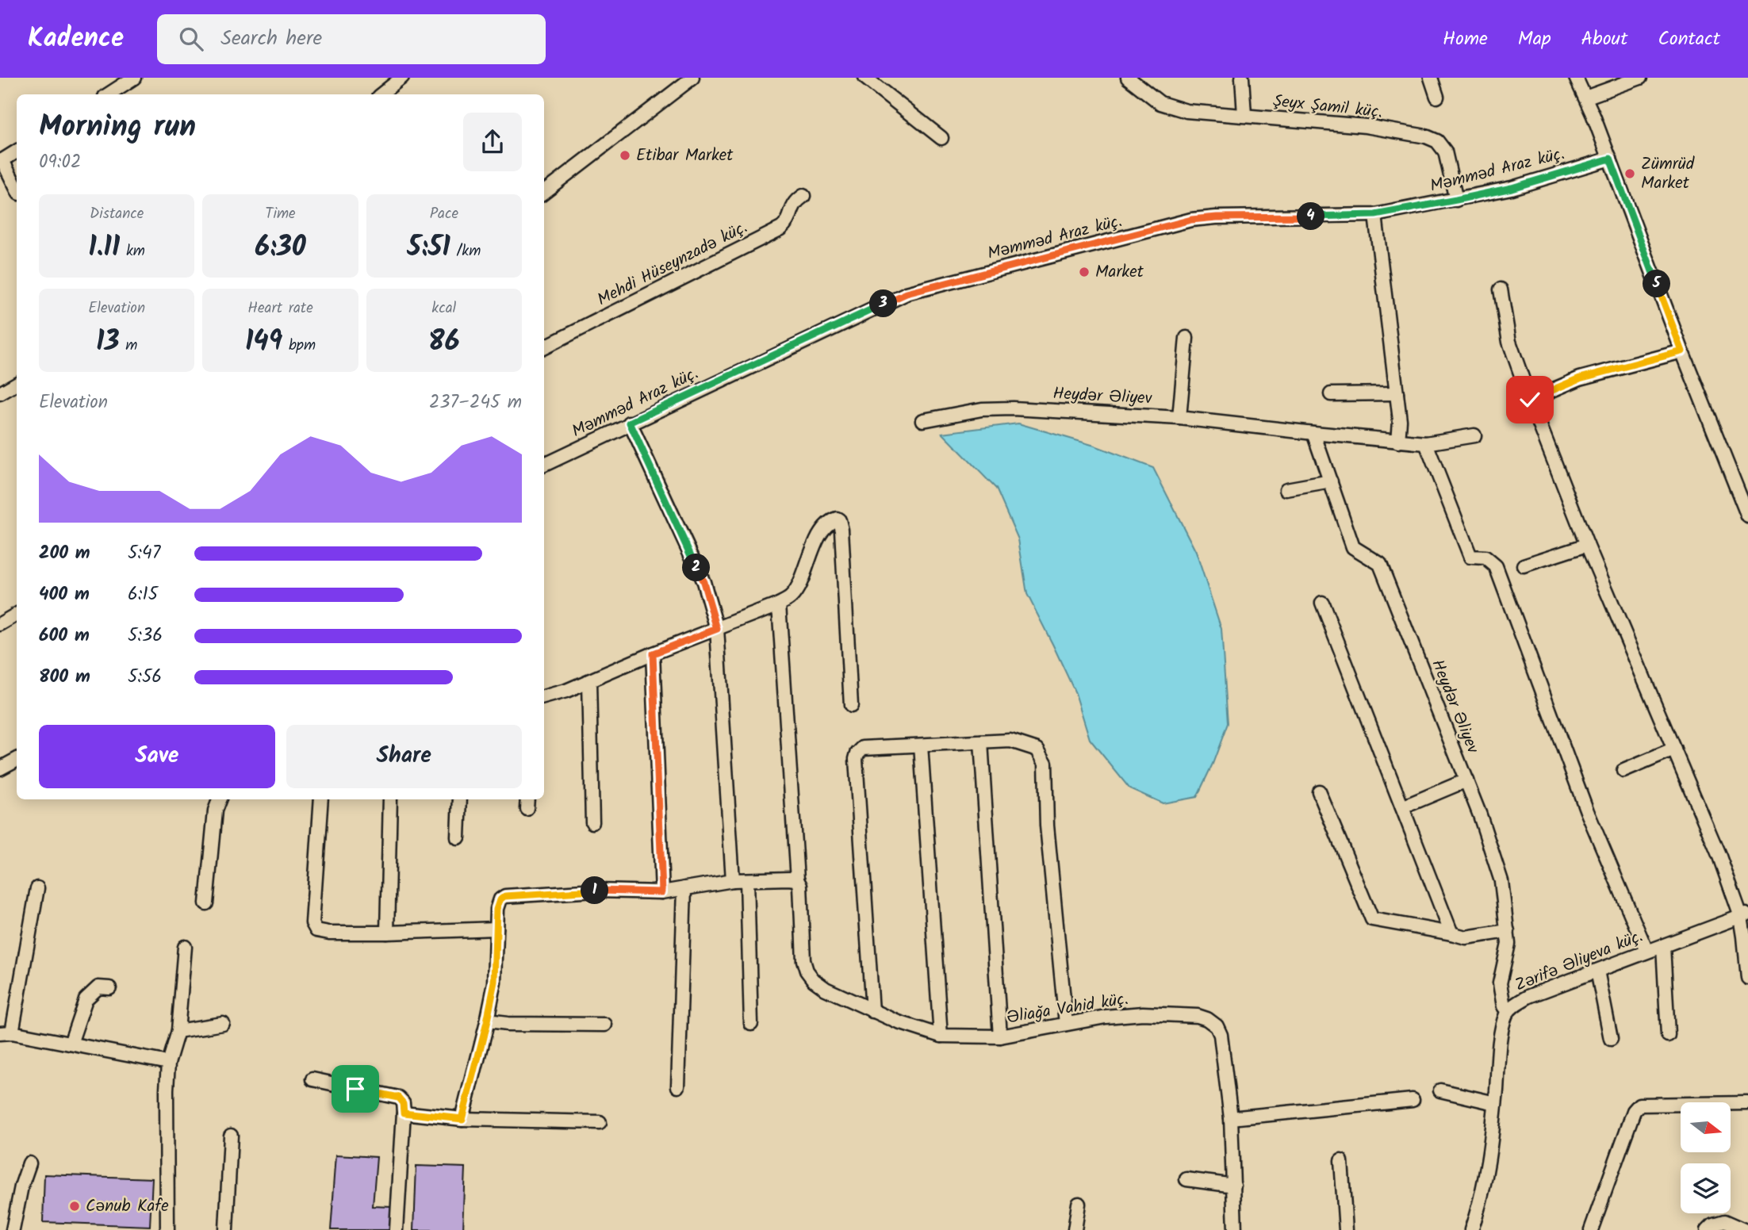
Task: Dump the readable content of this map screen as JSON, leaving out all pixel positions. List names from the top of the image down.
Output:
{
  "streets": {
    "street": [
      "Şeyx Şamil küç.",
      "Məmməd Araz küç.",
      "Mehdi Hüseynzadə küç.",
      "Heydər Əliyev",
      "Zərifə Əliyeva küç.",
      "Əliağa Vahid küç."
    ]
  },
  "crossings": [
    ["Şeyx Şamil küç.", "Məmməd Araz küç."],
    ["Heydər Əliyev", "Zərifə Əliyeva küç."]
  ],
  "places": [
    "Etibar Market",
    "Zümrüd Market",
    "Market",
    "Cənub Kafe"
  ],
  "north": "right",
  "page": {
    "header": "Kadence",
    "search": "Search here",
    "nav": [
      "Home",
      "Map",
      "About",
      "Contact"
    ],
    "heading": ["Morning run", "09:02"],
    "stats": [
      ["Distance", "1.11 km"],
      ["Time", "6:30"],
      ["Pace", "5:51 /km"],
      ["Elevation", "13 m"],
      ["Heart rate", "149 bpm"],
      ["kcal", "86"]
    ],
    "pins": [
      "4",
      "5",
      "3",
      "2",
      "1"
    ],
    "chart": ["Elevation", "237–245 m"],
    "list": [
      {
        "name": "200 m",
        "note": "5:47"
      },
      {
        "name": "400 m",
        "note": "6:15"
      },
      {
        "name": "600 m",
        "note": "5:36"
      },
      {
        "name": "800 m",
        "note": "5:56"
      }
    ],
    "buttons": ["Save", "Share"]
  }
}
